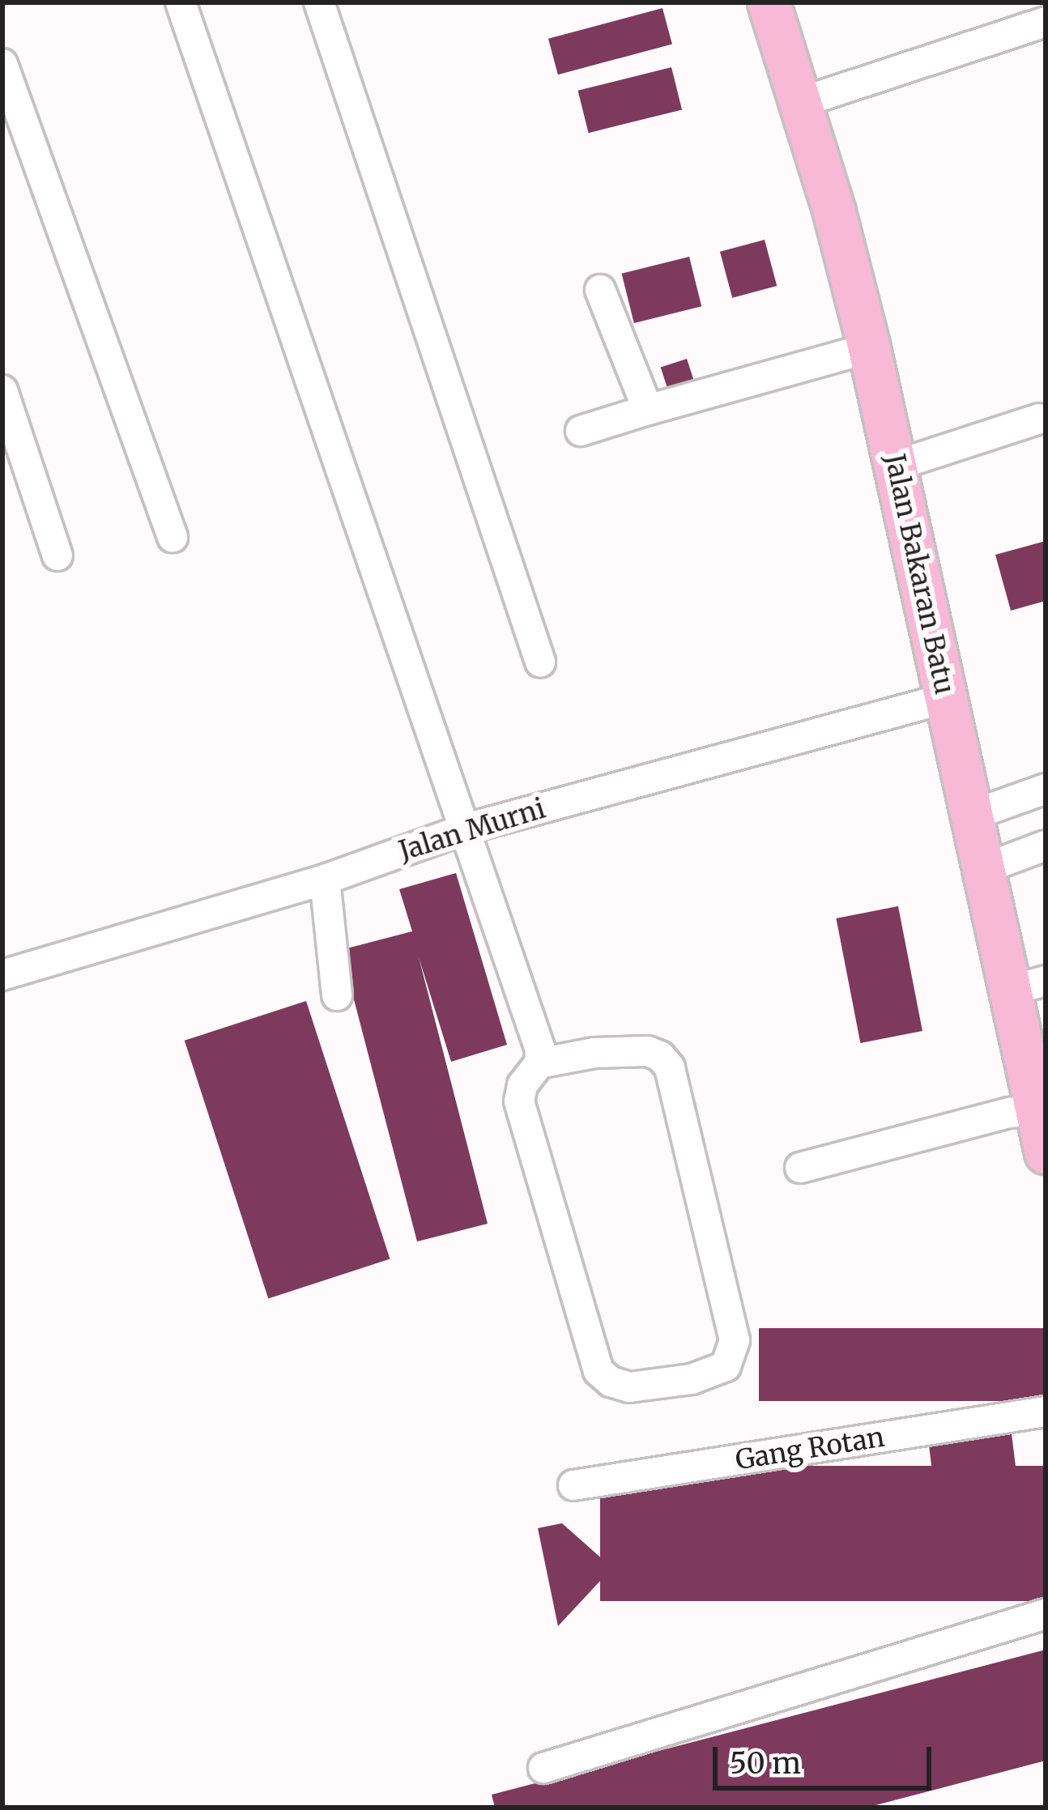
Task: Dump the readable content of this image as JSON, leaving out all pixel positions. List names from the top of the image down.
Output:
{
  "streets": {
    "highway": ["Jalan Bakaran Batu"],
    "street": ["Jalan Murni", "Gang Rotan"]
  },
  "crossings": [
    ["Jalan Bakaran Batu", "Jalan Murni"]
  ],
  "scale_bar": "50 m"
}
